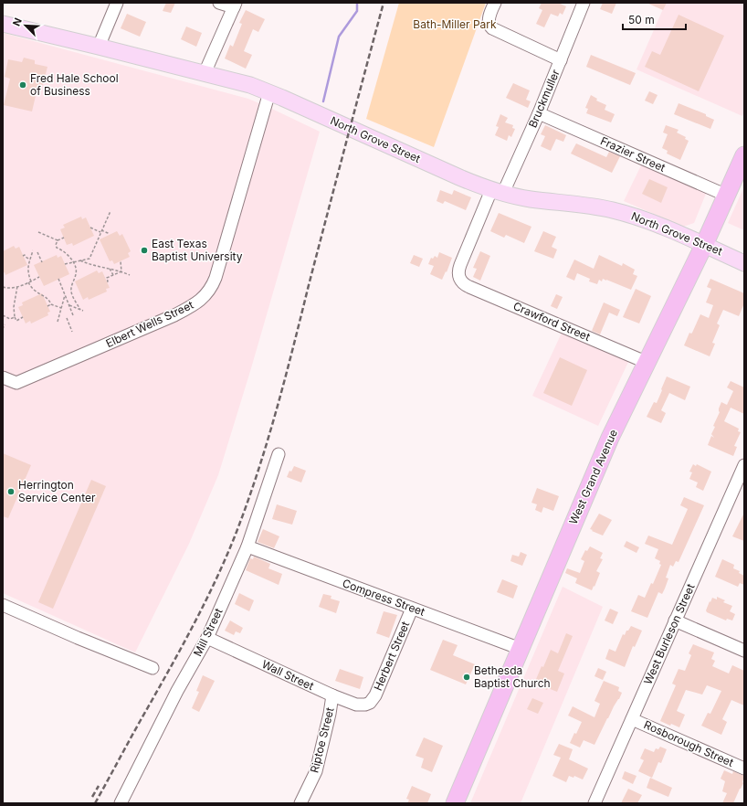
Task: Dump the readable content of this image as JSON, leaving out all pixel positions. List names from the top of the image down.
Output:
{
  "streets": {
    "highway": ["West Grand Avenue"],
    "main road": ["North Grove Street"],
    "street": [
      "Bruckmuller",
      "Frazier Street",
      "Crawford Street",
      "Elbert Wells Street",
      "Compress Street",
      "Mill Street",
      "West Burleson Street",
      "Herbert Street",
      "Wall Street",
      "Riptoe Street",
      "Rosborough Street"
    ]
  },
  "crossings": [
    ["Bruckmuller", "North Grove Street"],
    ["Bruckmuller", "Frazier Street"],
    ["Bruckmuller", "Crawford Street"],
    ["North Grove Street", "Elbert Wells Street"],
    ["North Grove Street", "West Grand Avenue"],
    ["Frazier Street", "West Grand Avenue"],
    ["Crawford Street", "West Grand Avenue"],
    ["West Grand Avenue", "Compress Street"],
    ["Compress Street", "Mill Street"],
    ["Compress Street", "Herbert Street"],
    ["Mill Street", "Wall Street"],
    ["West Burleson Street", "Rosborough Street"],
    ["Herbert Street", "Wall Street"],
    ["Wall Street", "Riptoe Street"]
  ],
  "parks": ["Bath-Miller Park"],
  "places": [
    "Fred Hale School of Business",
    "East Texas Baptist University",
    "Herrington Service Center",
    "Bethesda Baptist Church"
  ],
  "scale_bar": "50 m",
  "north": "top left"
}
